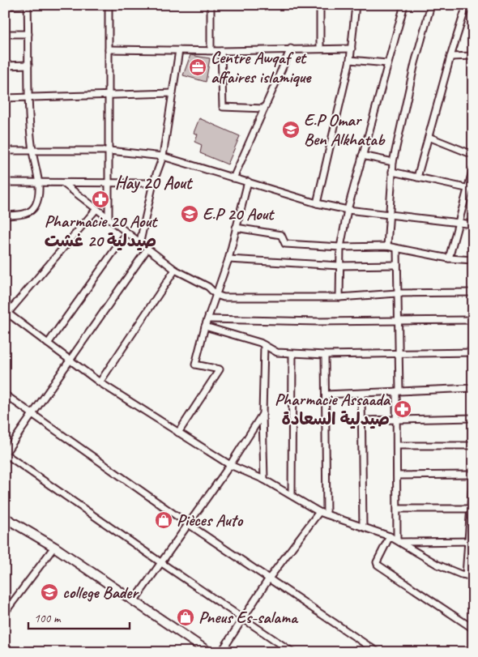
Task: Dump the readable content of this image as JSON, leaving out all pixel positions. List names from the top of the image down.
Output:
{
  "districts": ["Hay 20 Aout"],
  "places": {
    "office": ["Centre Awqaf et affaires islamique"],
    "school or university": ["E.P Omar Ben Alkhatab", "E.P 20 Aout", "college Bader"],
    "pharmacy": ["Pharmacie 20 Aout صيدلية 20 غشت", "Pharmacie Assaada صيدلية السعادة"],
    "shop": ["Pièces Auto", "Pneus Es-salama"]
  },
  "scale_bar": "100 m"
}
